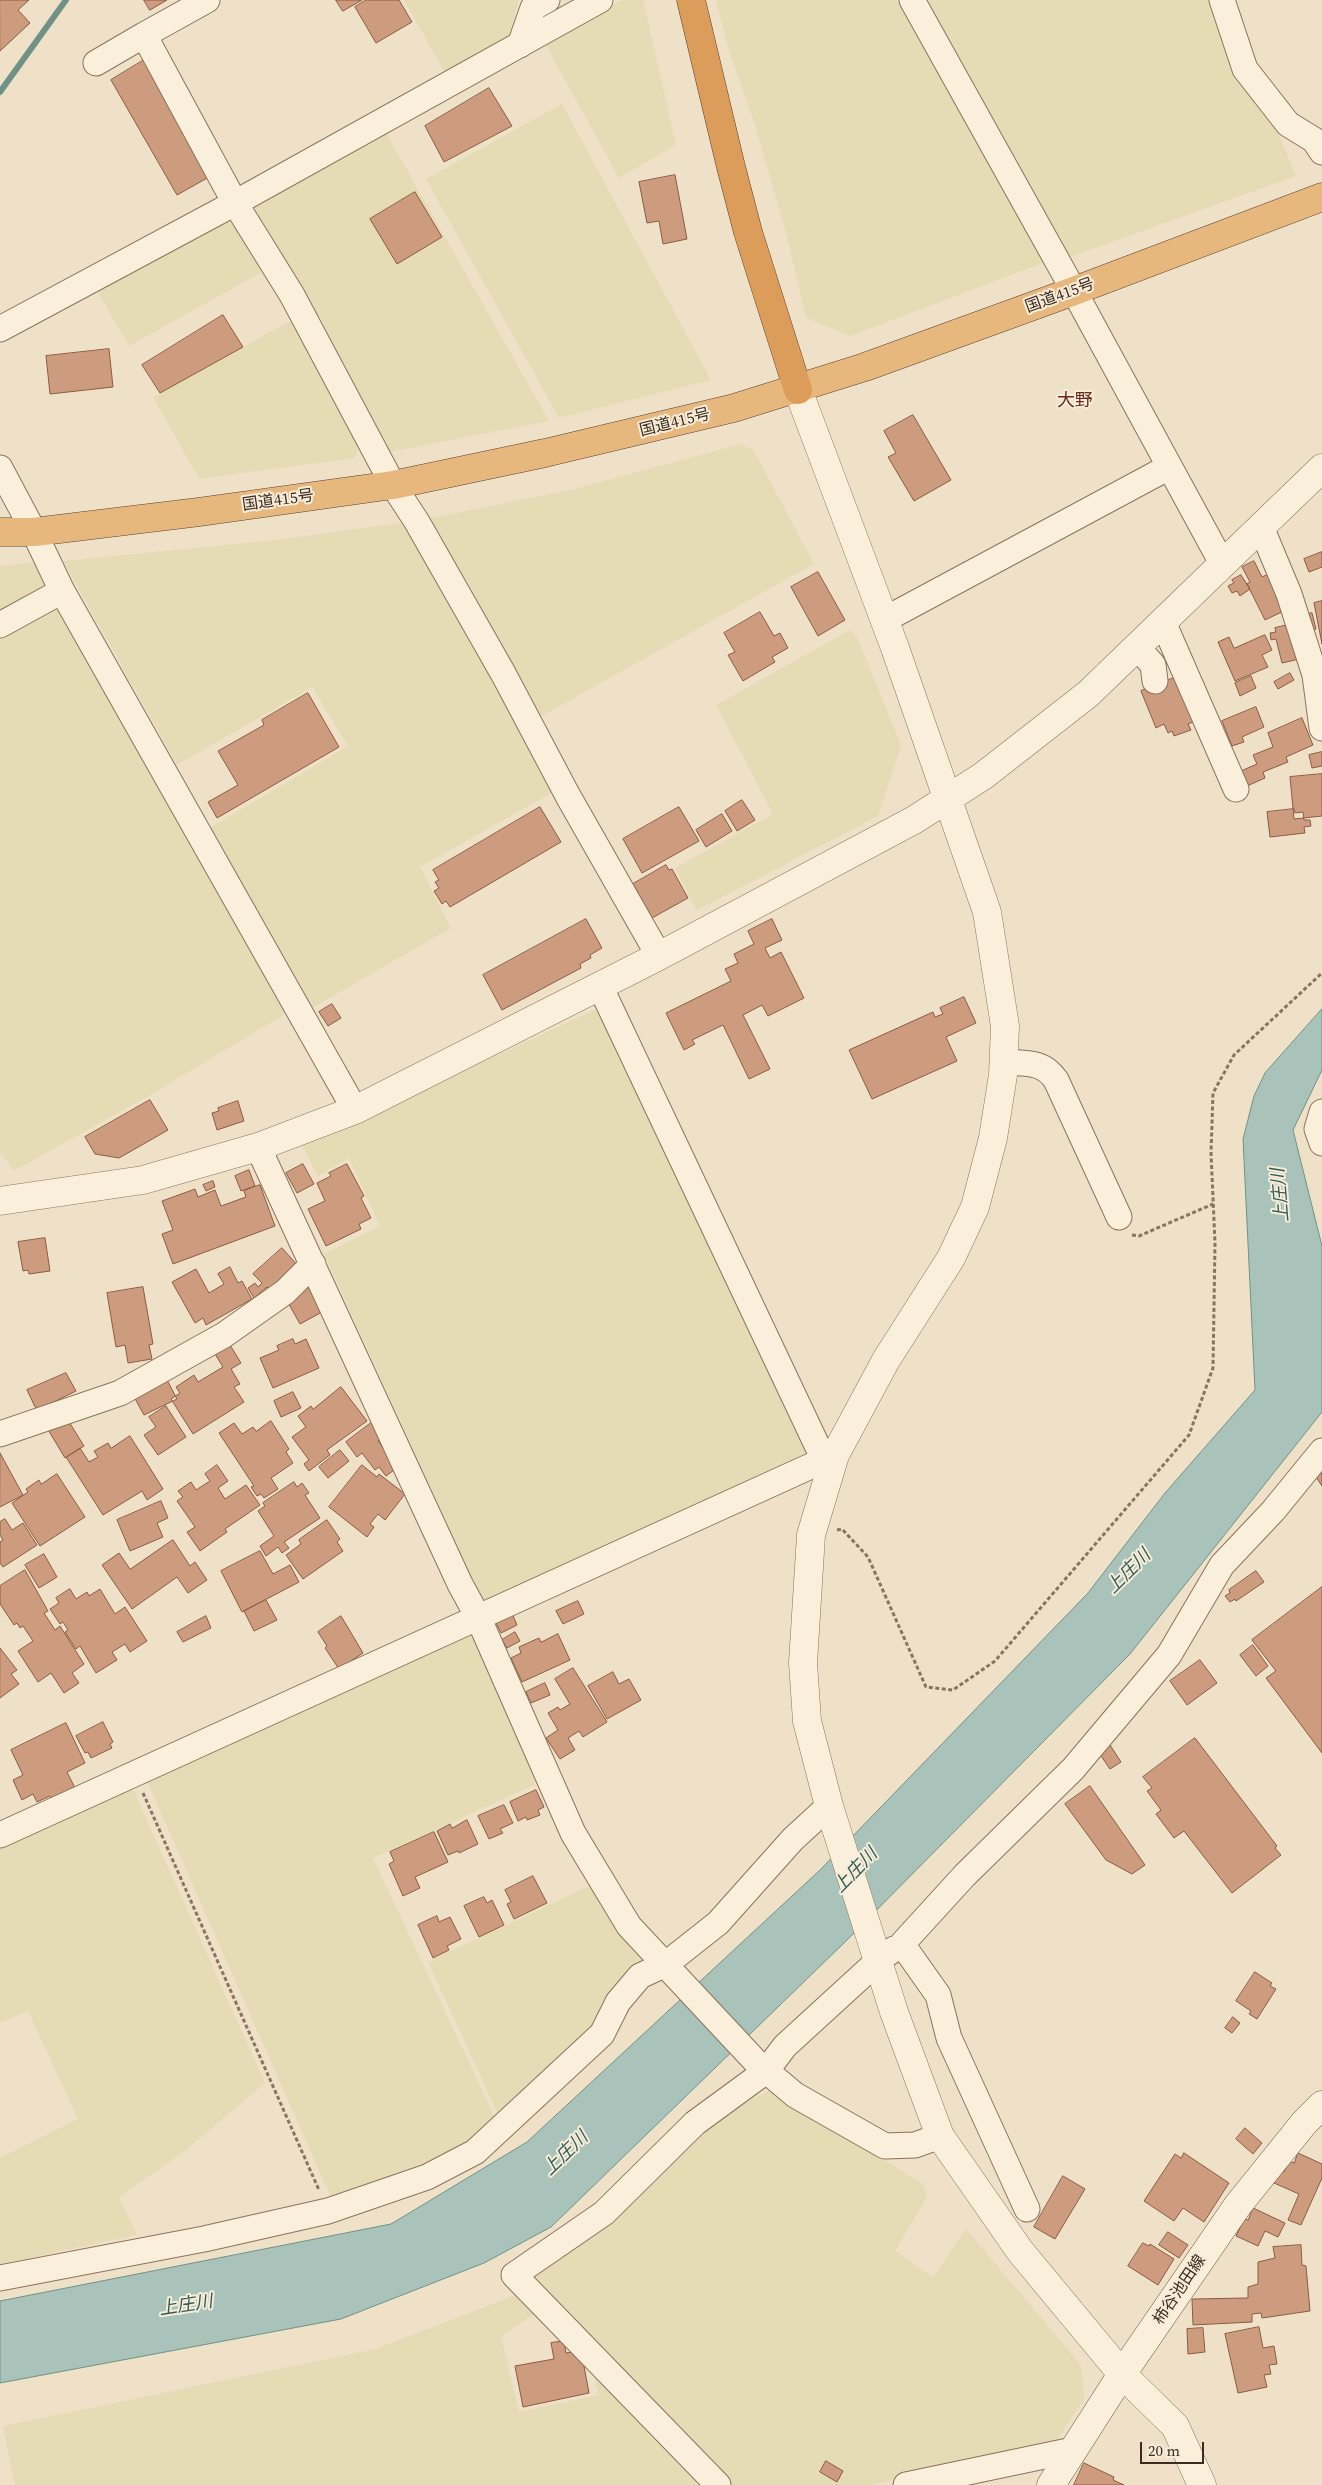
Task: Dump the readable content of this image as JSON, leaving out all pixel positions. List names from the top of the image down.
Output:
{
  "streets": {
    "highway": ["国道415号"],
    "street": ["柿谷池田線"]
  },
  "districts": ["大野"],
  "water": ["上庄川"],
  "scale_bar": "20 m"
}
